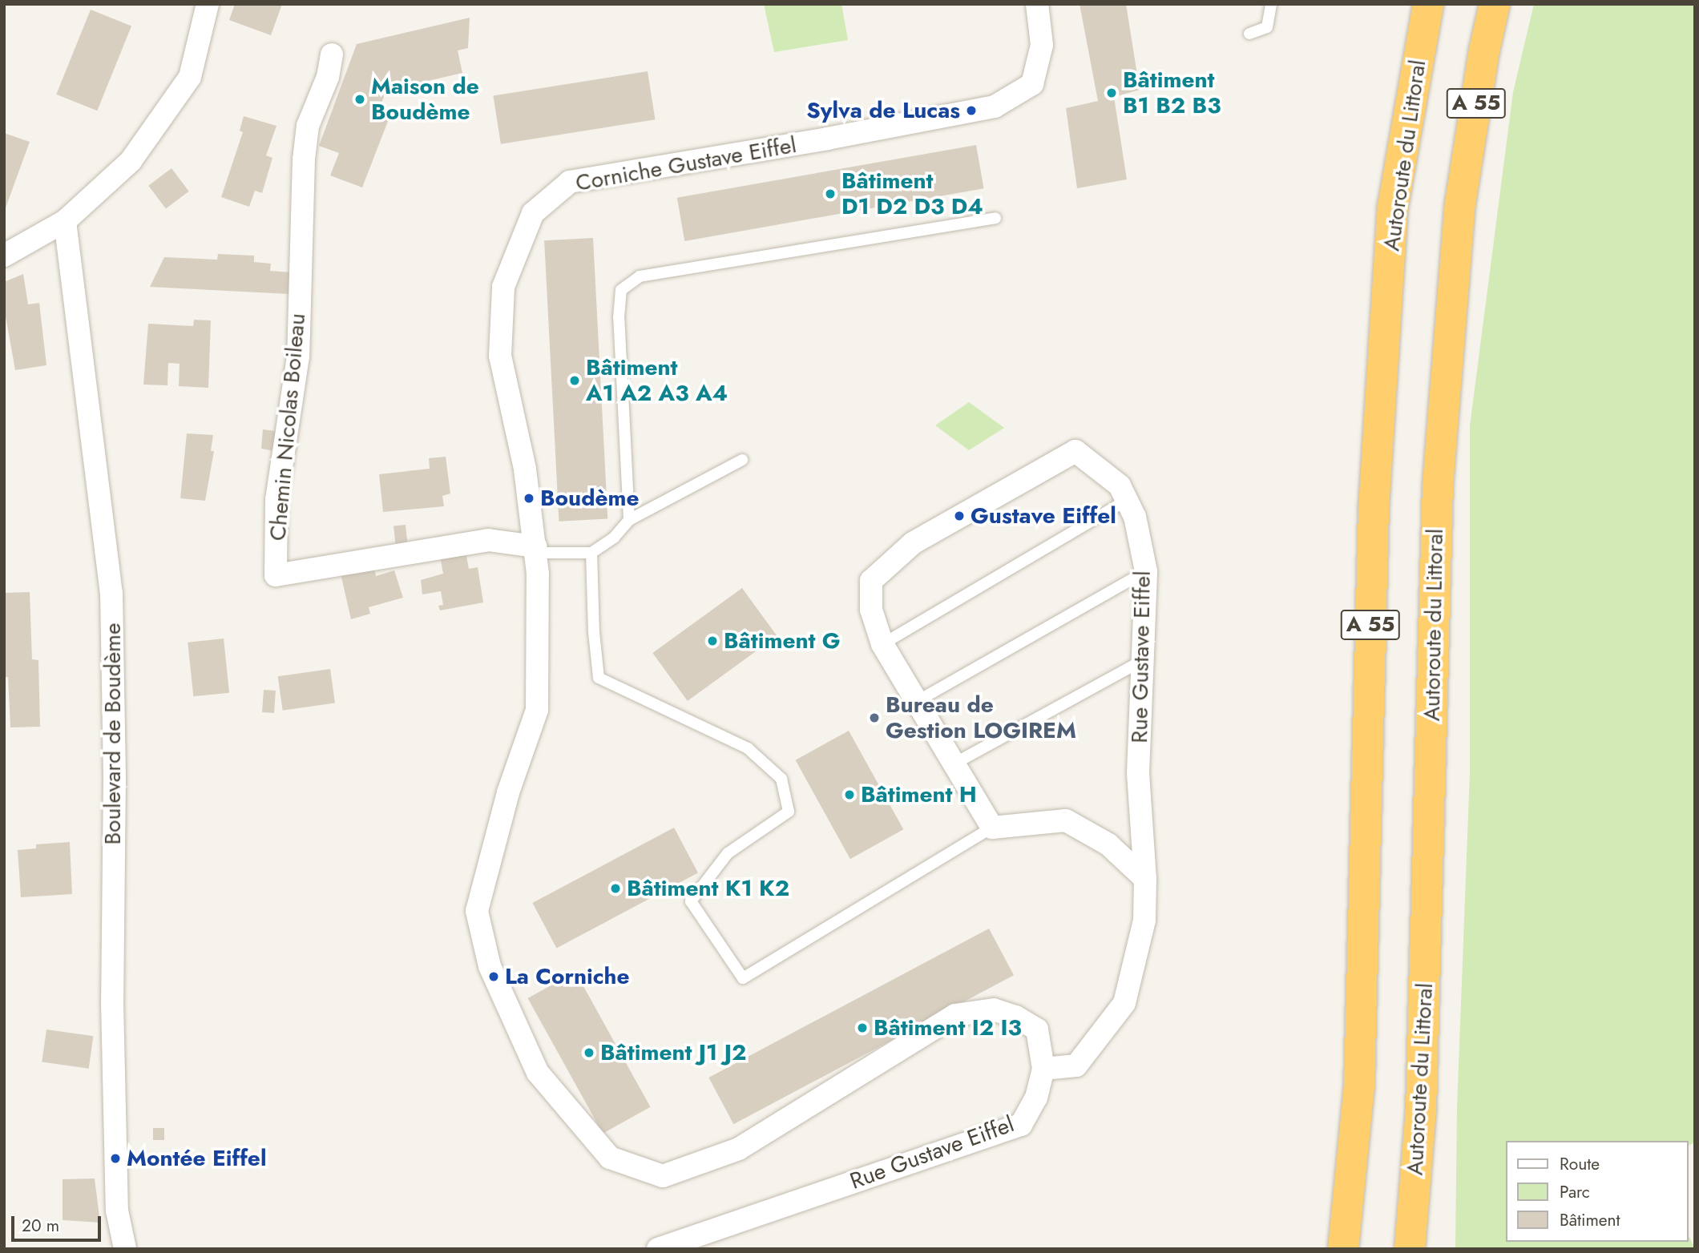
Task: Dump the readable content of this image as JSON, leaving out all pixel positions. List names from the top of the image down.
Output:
{
  "streets": {
    "highway": ["A 55", "Autoroute du Littoral"],
    "street": [
      "Corniche Gustave Eiffel",
      "Chemin Nicolas Boileau",
      "Rue Gustave Eiffel",
      "Boulevard de Boudème"
    ]
  },
  "crossings": [
    ["Corniche Gustave Eiffel", "Chemin Nicolas Boileau"],
    ["Corniche Gustave Eiffel", "Rue Gustave Eiffel"]
  ],
  "places": [
    "Bâtiment B1 B2 B3",
    "Maison de Boudème",
    "Sylva de Lucas",
    "Bâtiment D1 D2 D3 D4",
    "Bâtiment A1 A2 A3 A4",
    "Boudème",
    "Gustave Eiffel",
    "Bâtiment G",
    "Bureau de Gestion LOGIREM",
    "Bâtiment H",
    "Bâtiment K1 K2",
    "La Corniche",
    "Bâtiment I2 I3",
    "Bâtiment J1 J2",
    "Montée Eiffel"
  ],
  "legend": ["Route", "Parc", "Bâtiment"],
  "scale_bar": "20 m"
}
